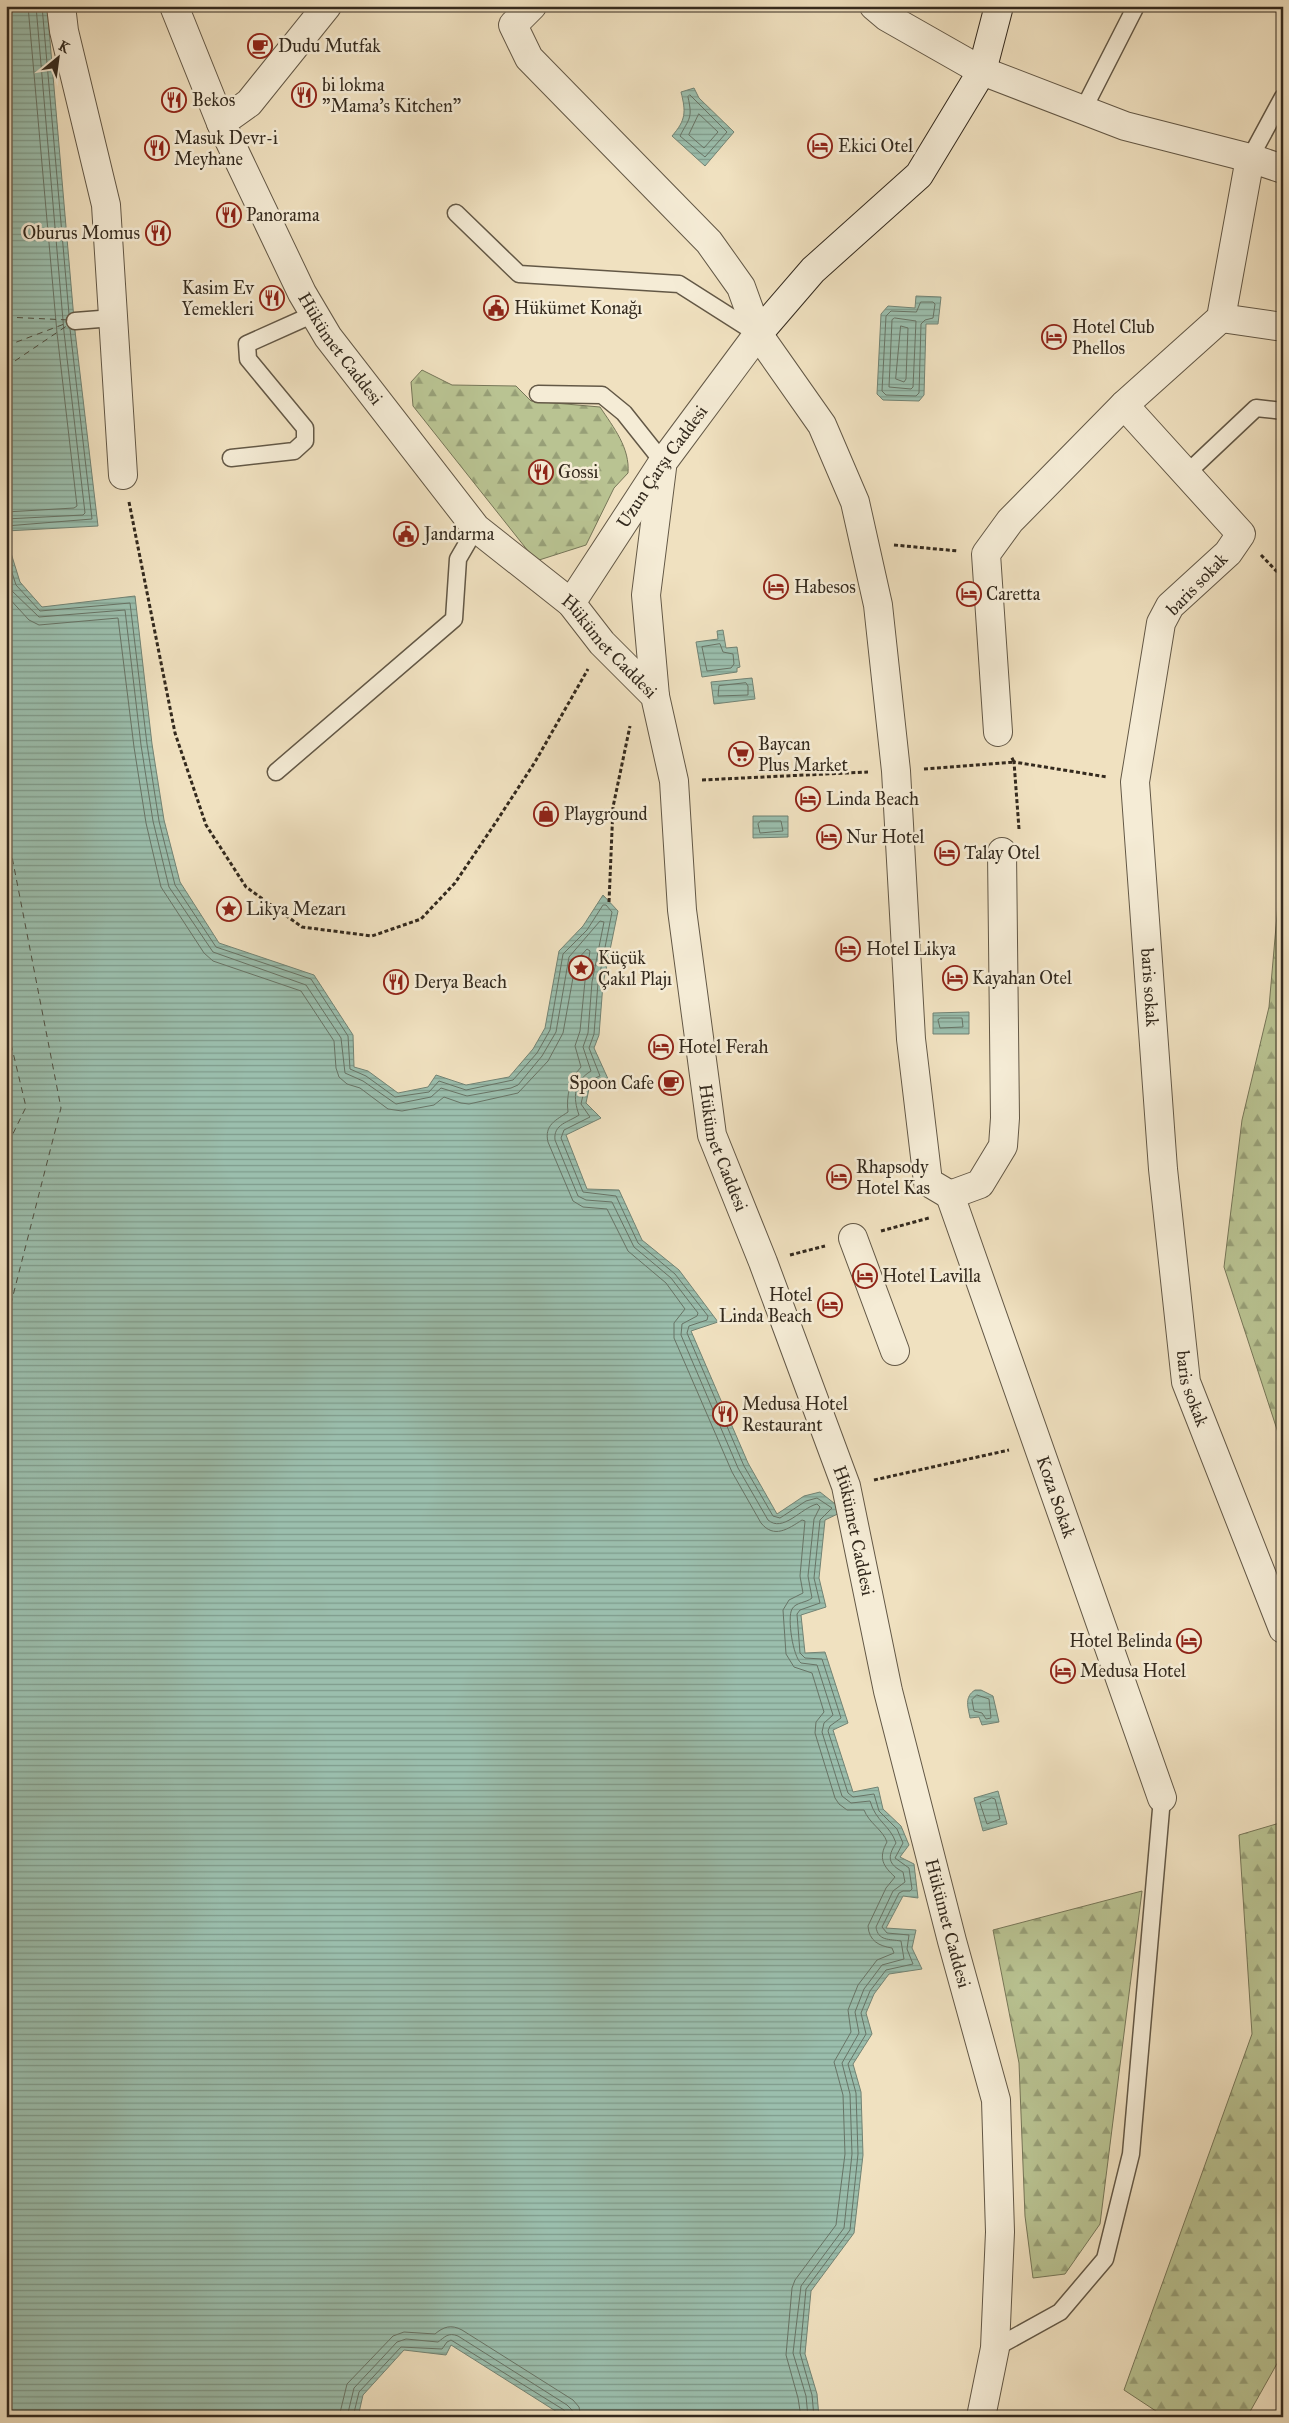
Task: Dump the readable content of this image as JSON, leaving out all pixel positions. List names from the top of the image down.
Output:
{
  "streets": {
    "street": [
      "Hükümet Caddesi",
      "Uzun Çarşı Caddesi",
      "baris sokak",
      "Koza Sokak"
    ]
  },
  "crossings": [
    ["Hükümet Caddesi", "Uzun Çarşı Caddesi"]
  ],
  "places": {
    "cafe": ["Dudu Mutfak", "Spoon Cafe"],
    "restaurant": [
      "bi lokma \"Mama's Kitchen\"",
      "Bekos",
      "Masuk Devr-i Meyhane",
      "Panorama",
      "Oburus Momus",
      "Kasim Ev Yemekleri",
      "Gossi",
      "Derya Beach",
      "Medusa Hotel Restaurant"
    ],
    "hotel": [
      "Ekici Otel",
      "Hotel Club Phellos",
      "Habesos",
      "Caretta",
      "Linda Beach",
      "Nur Hotel",
      "Talay Otel",
      "Hotel Likya",
      "Kayahan Otel",
      "Hotel Ferah",
      "Rhapsody Hotel Kas",
      "Hotel Lavilla",
      "Hotel Linda Beach",
      "Hotel Belinda",
      "Medusa Hotel"
    ],
    "public building": ["Hükümet Konağı", "Jandarma"],
    "supermarket": ["Baycan Plus Market"],
    "shop": ["Playground"],
    "place": ["Likya Mezarı", "Küçük Çakıl Plajı"]
  },
  "north": "top right"
}
